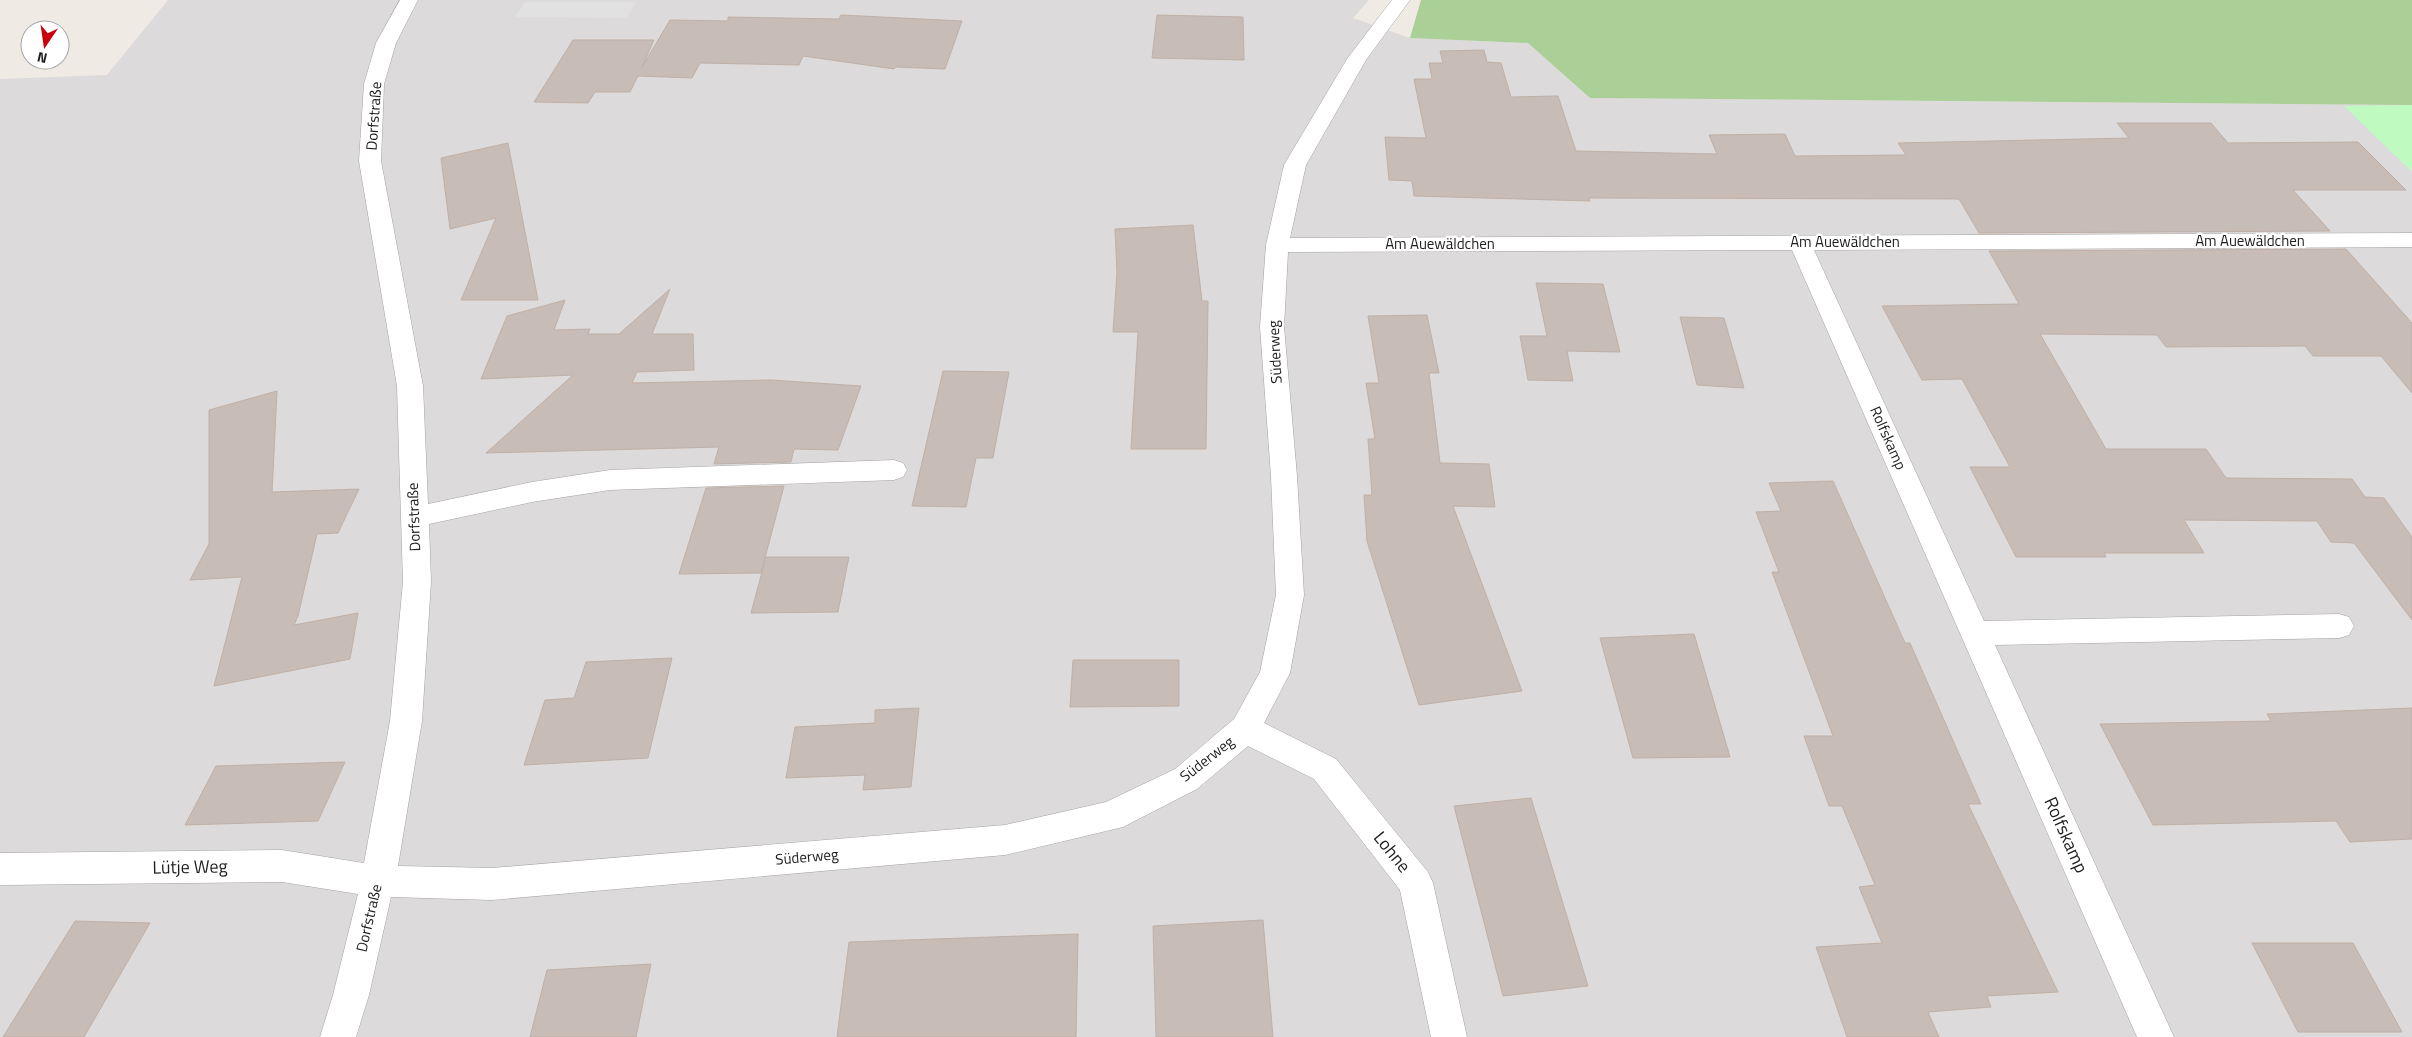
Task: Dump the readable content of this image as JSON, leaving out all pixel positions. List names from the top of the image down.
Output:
{
  "streets": {
    "street": [
      "Dorfstraße",
      "Am Auewäldchen",
      "Süderweg",
      "Rolfskamp",
      "Lohne",
      "Lütje Weg"
    ]
  },
  "crossings": [
    ["Dorfstraße", "Süderweg"],
    ["Dorfstraße", "Lütje Weg"],
    ["Am Auewäldchen", "Süderweg"],
    ["Am Auewäldchen", "Rolfskamp"],
    ["Süderweg", "Lohne"],
    ["Süderweg", "Lütje Weg"]
  ],
  "north": "bottom"
}
